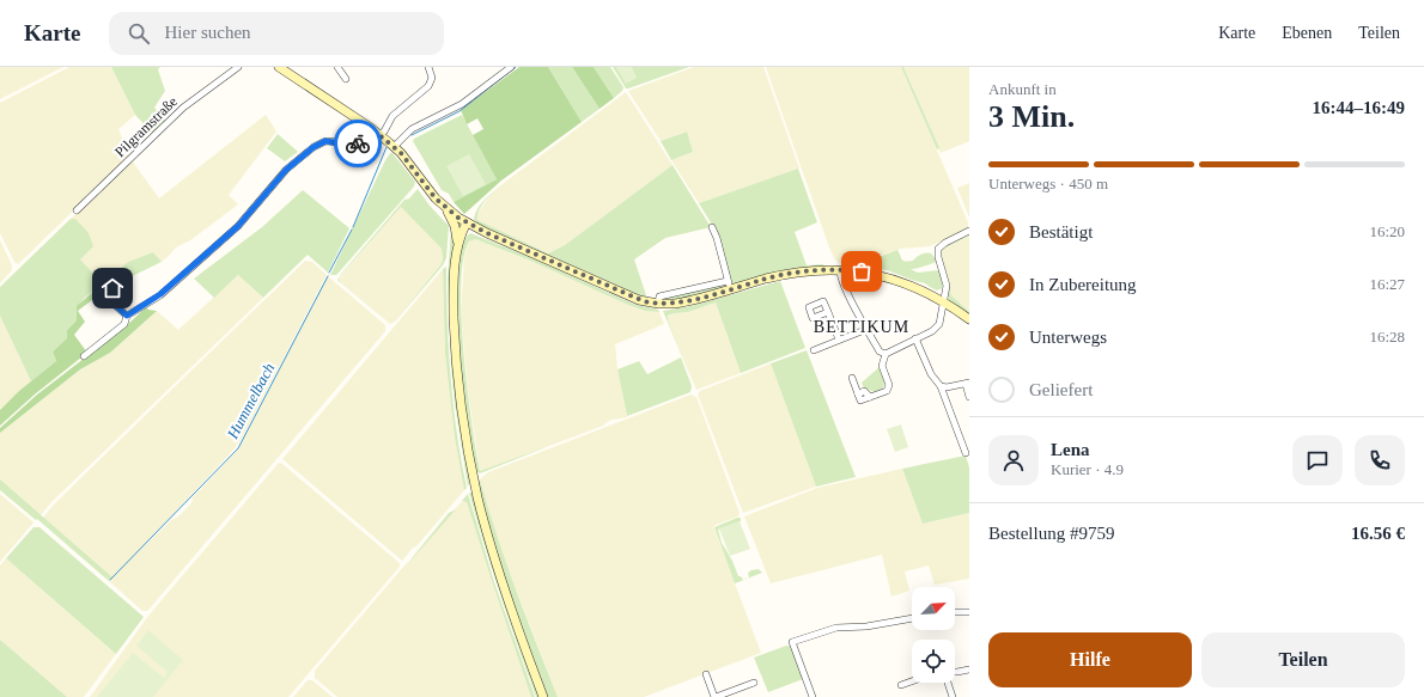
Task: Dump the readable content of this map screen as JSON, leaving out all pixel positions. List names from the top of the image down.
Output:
{
  "streets": {
    "street": ["Pilgramstraße"]
  },
  "districts": ["BETTIKUM"],
  "water": ["Hummelbach"],
  "north": "top right",
  "page": {
    "header": "Karte",
    "search": "Hier suchen",
    "nav": ["Karte", "Ebenen", "Teilen"],
    "heading": ["3 Min.", "Ankunft in", "16:44–16:49"],
    "panel": [
      "Lena",
      "Kurier · 4.9",
      "Bestellung #9759",
      "16.56 €"
    ],
    "bar": "Unterwegs · 450 m",
    "list": [
      ["Bestätigt", "16:20"],
      ["In Zubereitung", "16:27"],
      ["Unterwegs", "16:28"],
      "Geliefert"
    ],
    "buttons": ["Hilfe", "Teilen"]
  }
}
